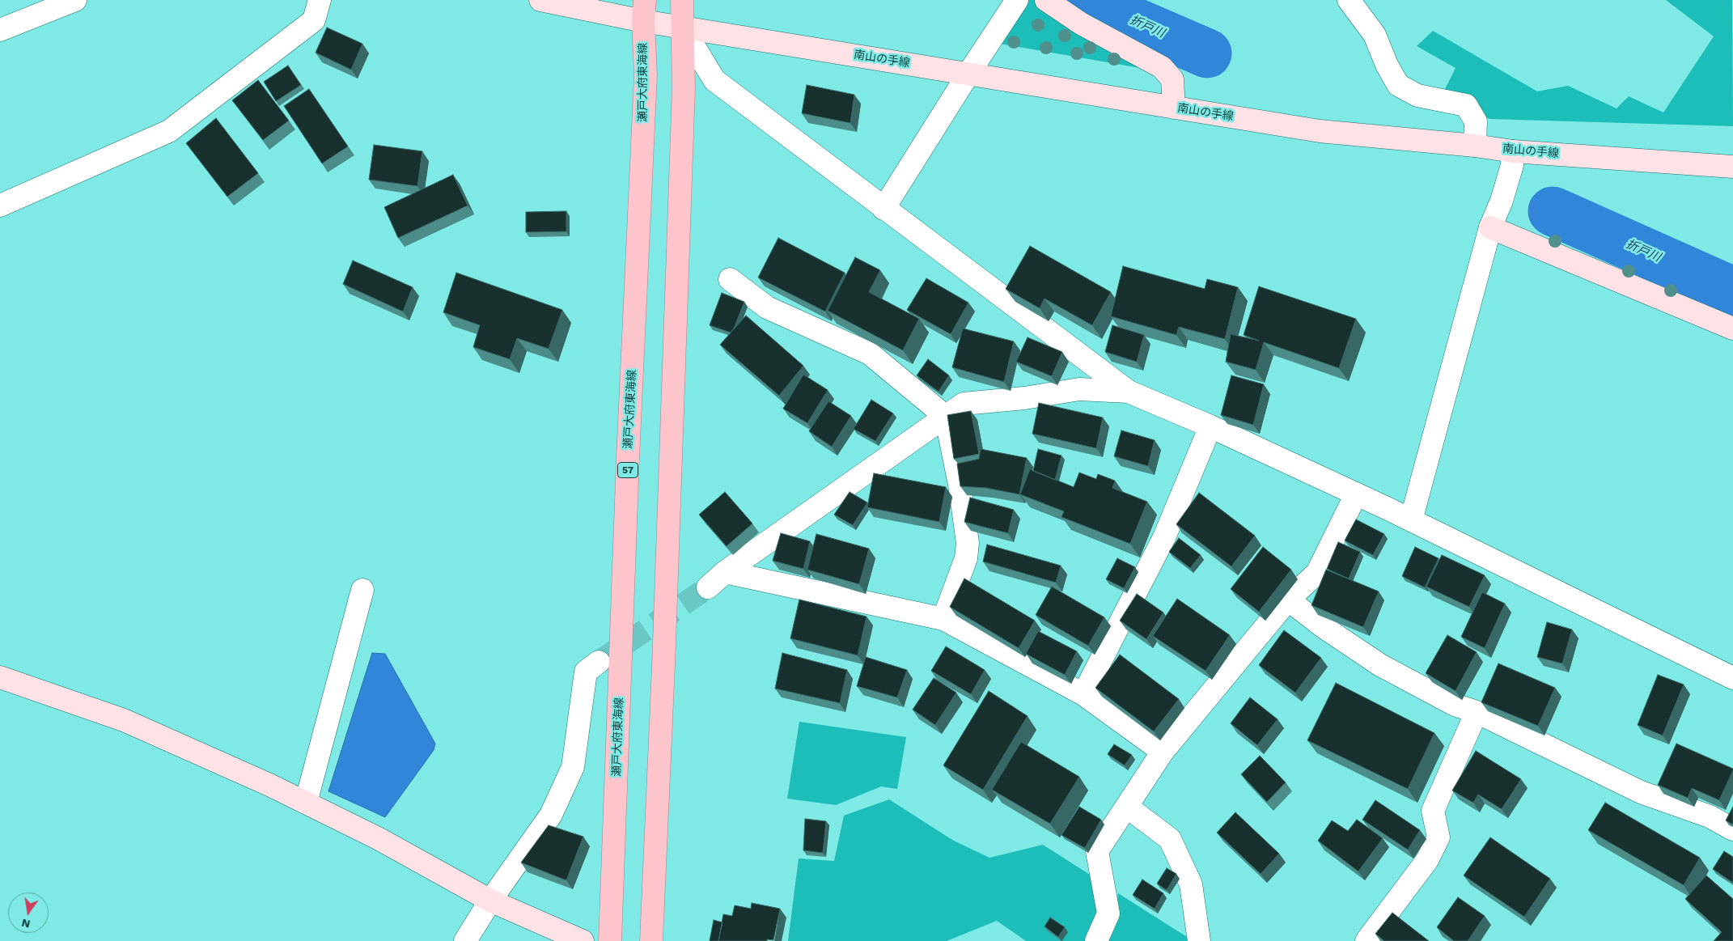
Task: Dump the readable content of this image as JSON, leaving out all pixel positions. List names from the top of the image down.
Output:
{
  "streets": {
    "main road": ["瀬戸大府東海線", "57"],
    "street": ["南山の手線"]
  },
  "crossings": [
    ["南山の手線", "瀬戸大府東海線"]
  ],
  "water": ["折戸川"],
  "north": "bottom"
}
